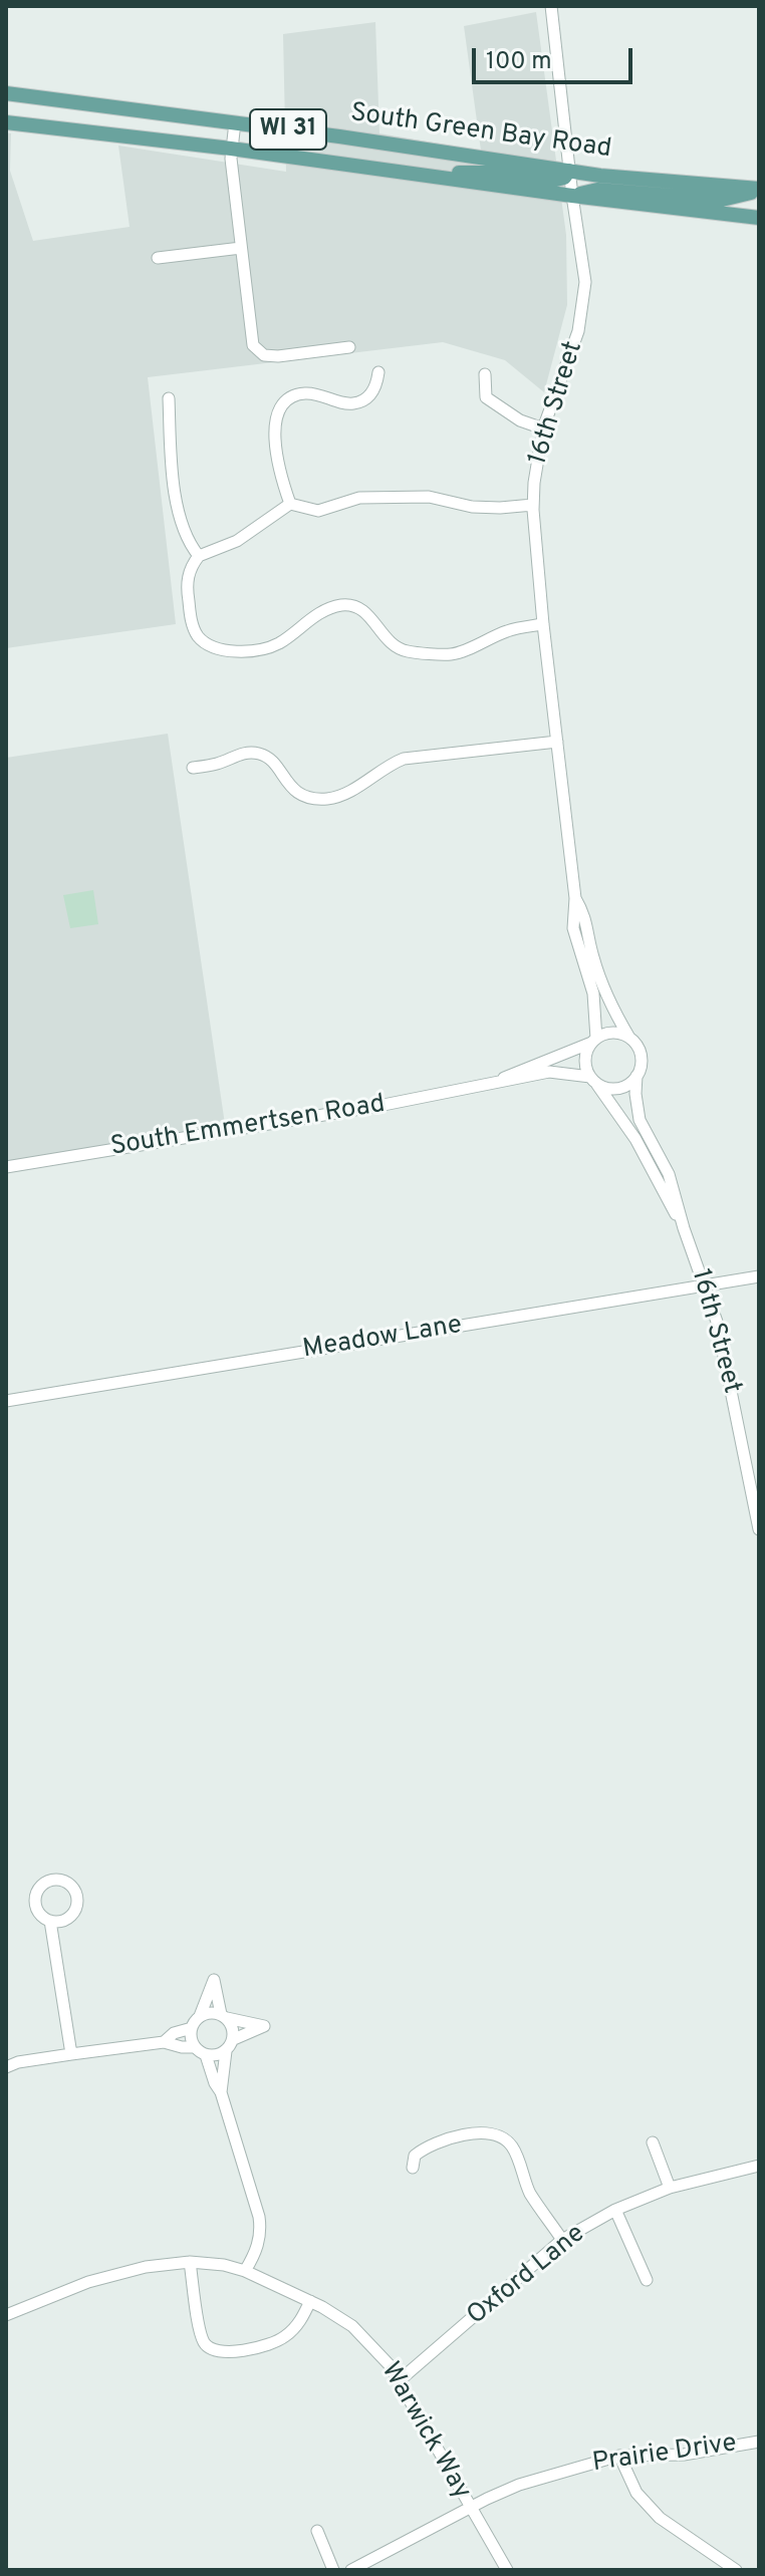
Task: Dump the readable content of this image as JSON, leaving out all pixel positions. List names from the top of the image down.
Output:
{
  "streets": {
    "main road": ["WI 31", "South Green Bay Road"],
    "street": [
      "16th Street",
      "South Emmertsen Road",
      "Meadow Lane",
      "Oxford Lane",
      "Warwick Way",
      "Prairie Drive"
    ]
  },
  "crossings": [
    ["South Green Bay Road", "16th Street"],
    ["16th Street", "South Emmertsen Road"],
    ["16th Street", "Meadow Lane"],
    ["Oxford Lane", "Warwick Way"],
    ["Warwick Way", "Prairie Drive"]
  ],
  "scale_bar": "100 m"
}
